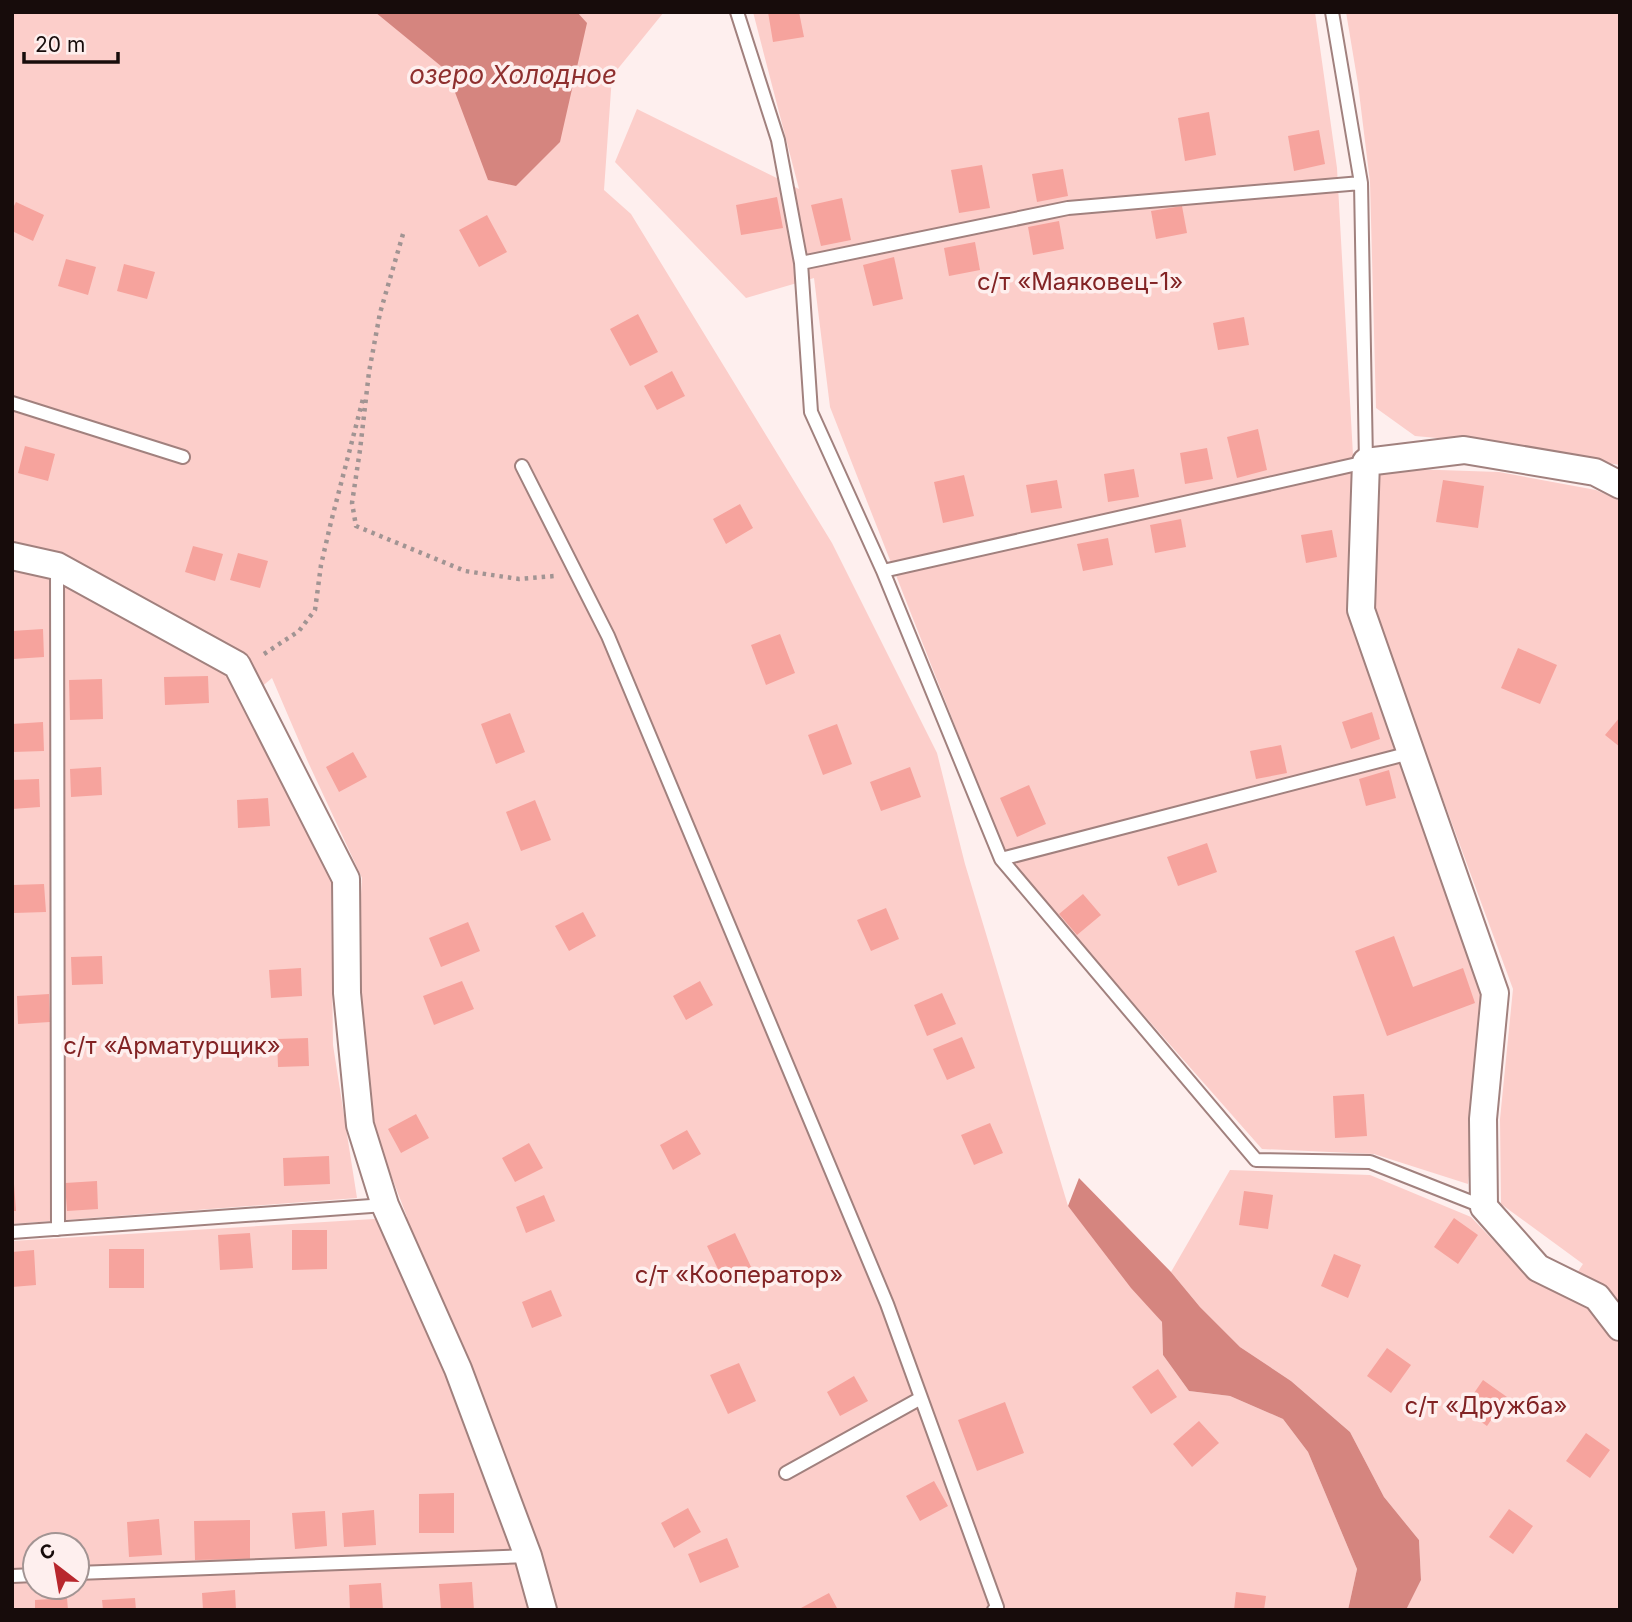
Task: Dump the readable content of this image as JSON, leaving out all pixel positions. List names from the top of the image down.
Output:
{
  "water": ["озеро Холодное"],
  "parks": [
    "с/т «Маяковец-1»",
    "с/т «Арматурщик»",
    "с/т «Кооператор»",
    "с/т «Дружба»"
  ],
  "scale_bar": "20 m",
  "north": "top left"
}
